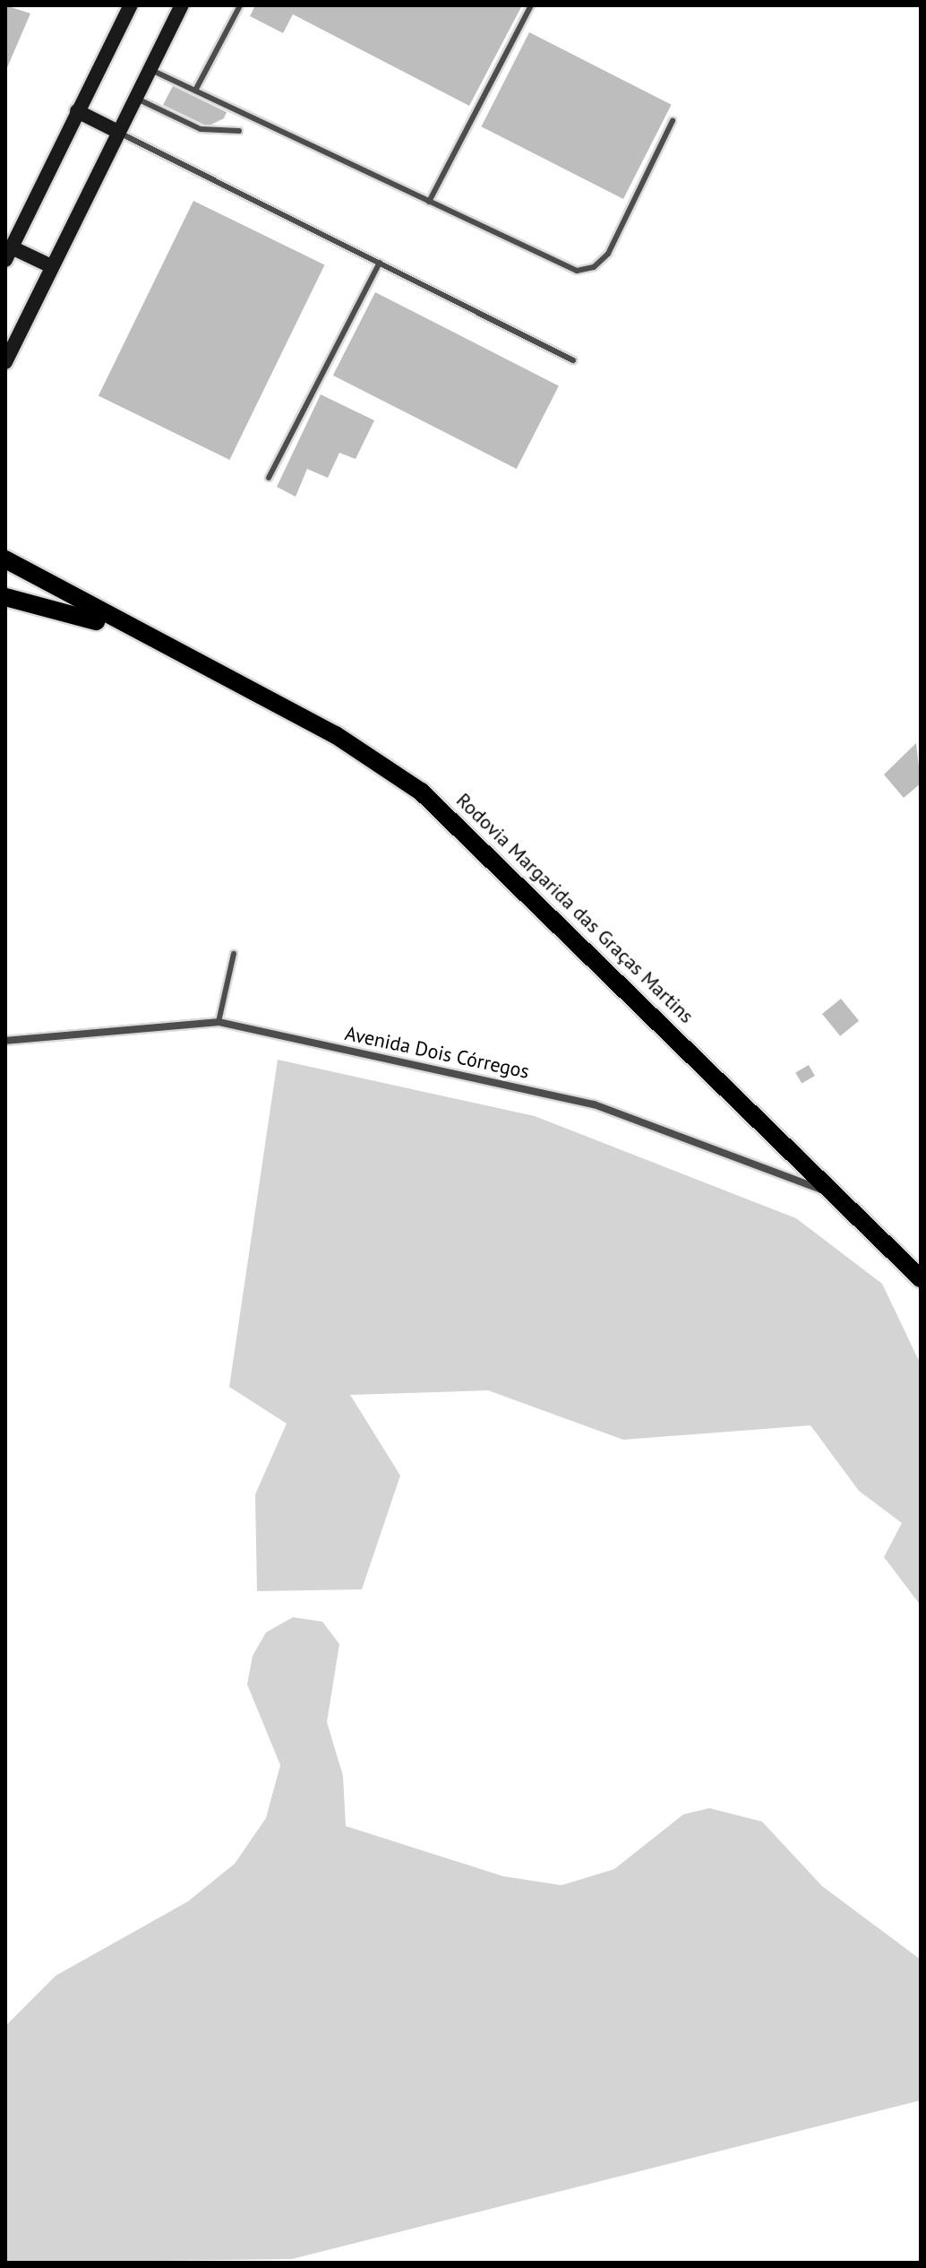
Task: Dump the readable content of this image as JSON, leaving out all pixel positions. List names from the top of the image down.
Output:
{
  "streets": {
    "main road": ["Rodovia Margarida das Graças Martins"],
    "street": ["Avenida Dois Córregos"]
  },
  "crossings": [
    ["Rodovia Margarida das Graças Martins", "Avenida Dois Córregos"]
  ]
}
